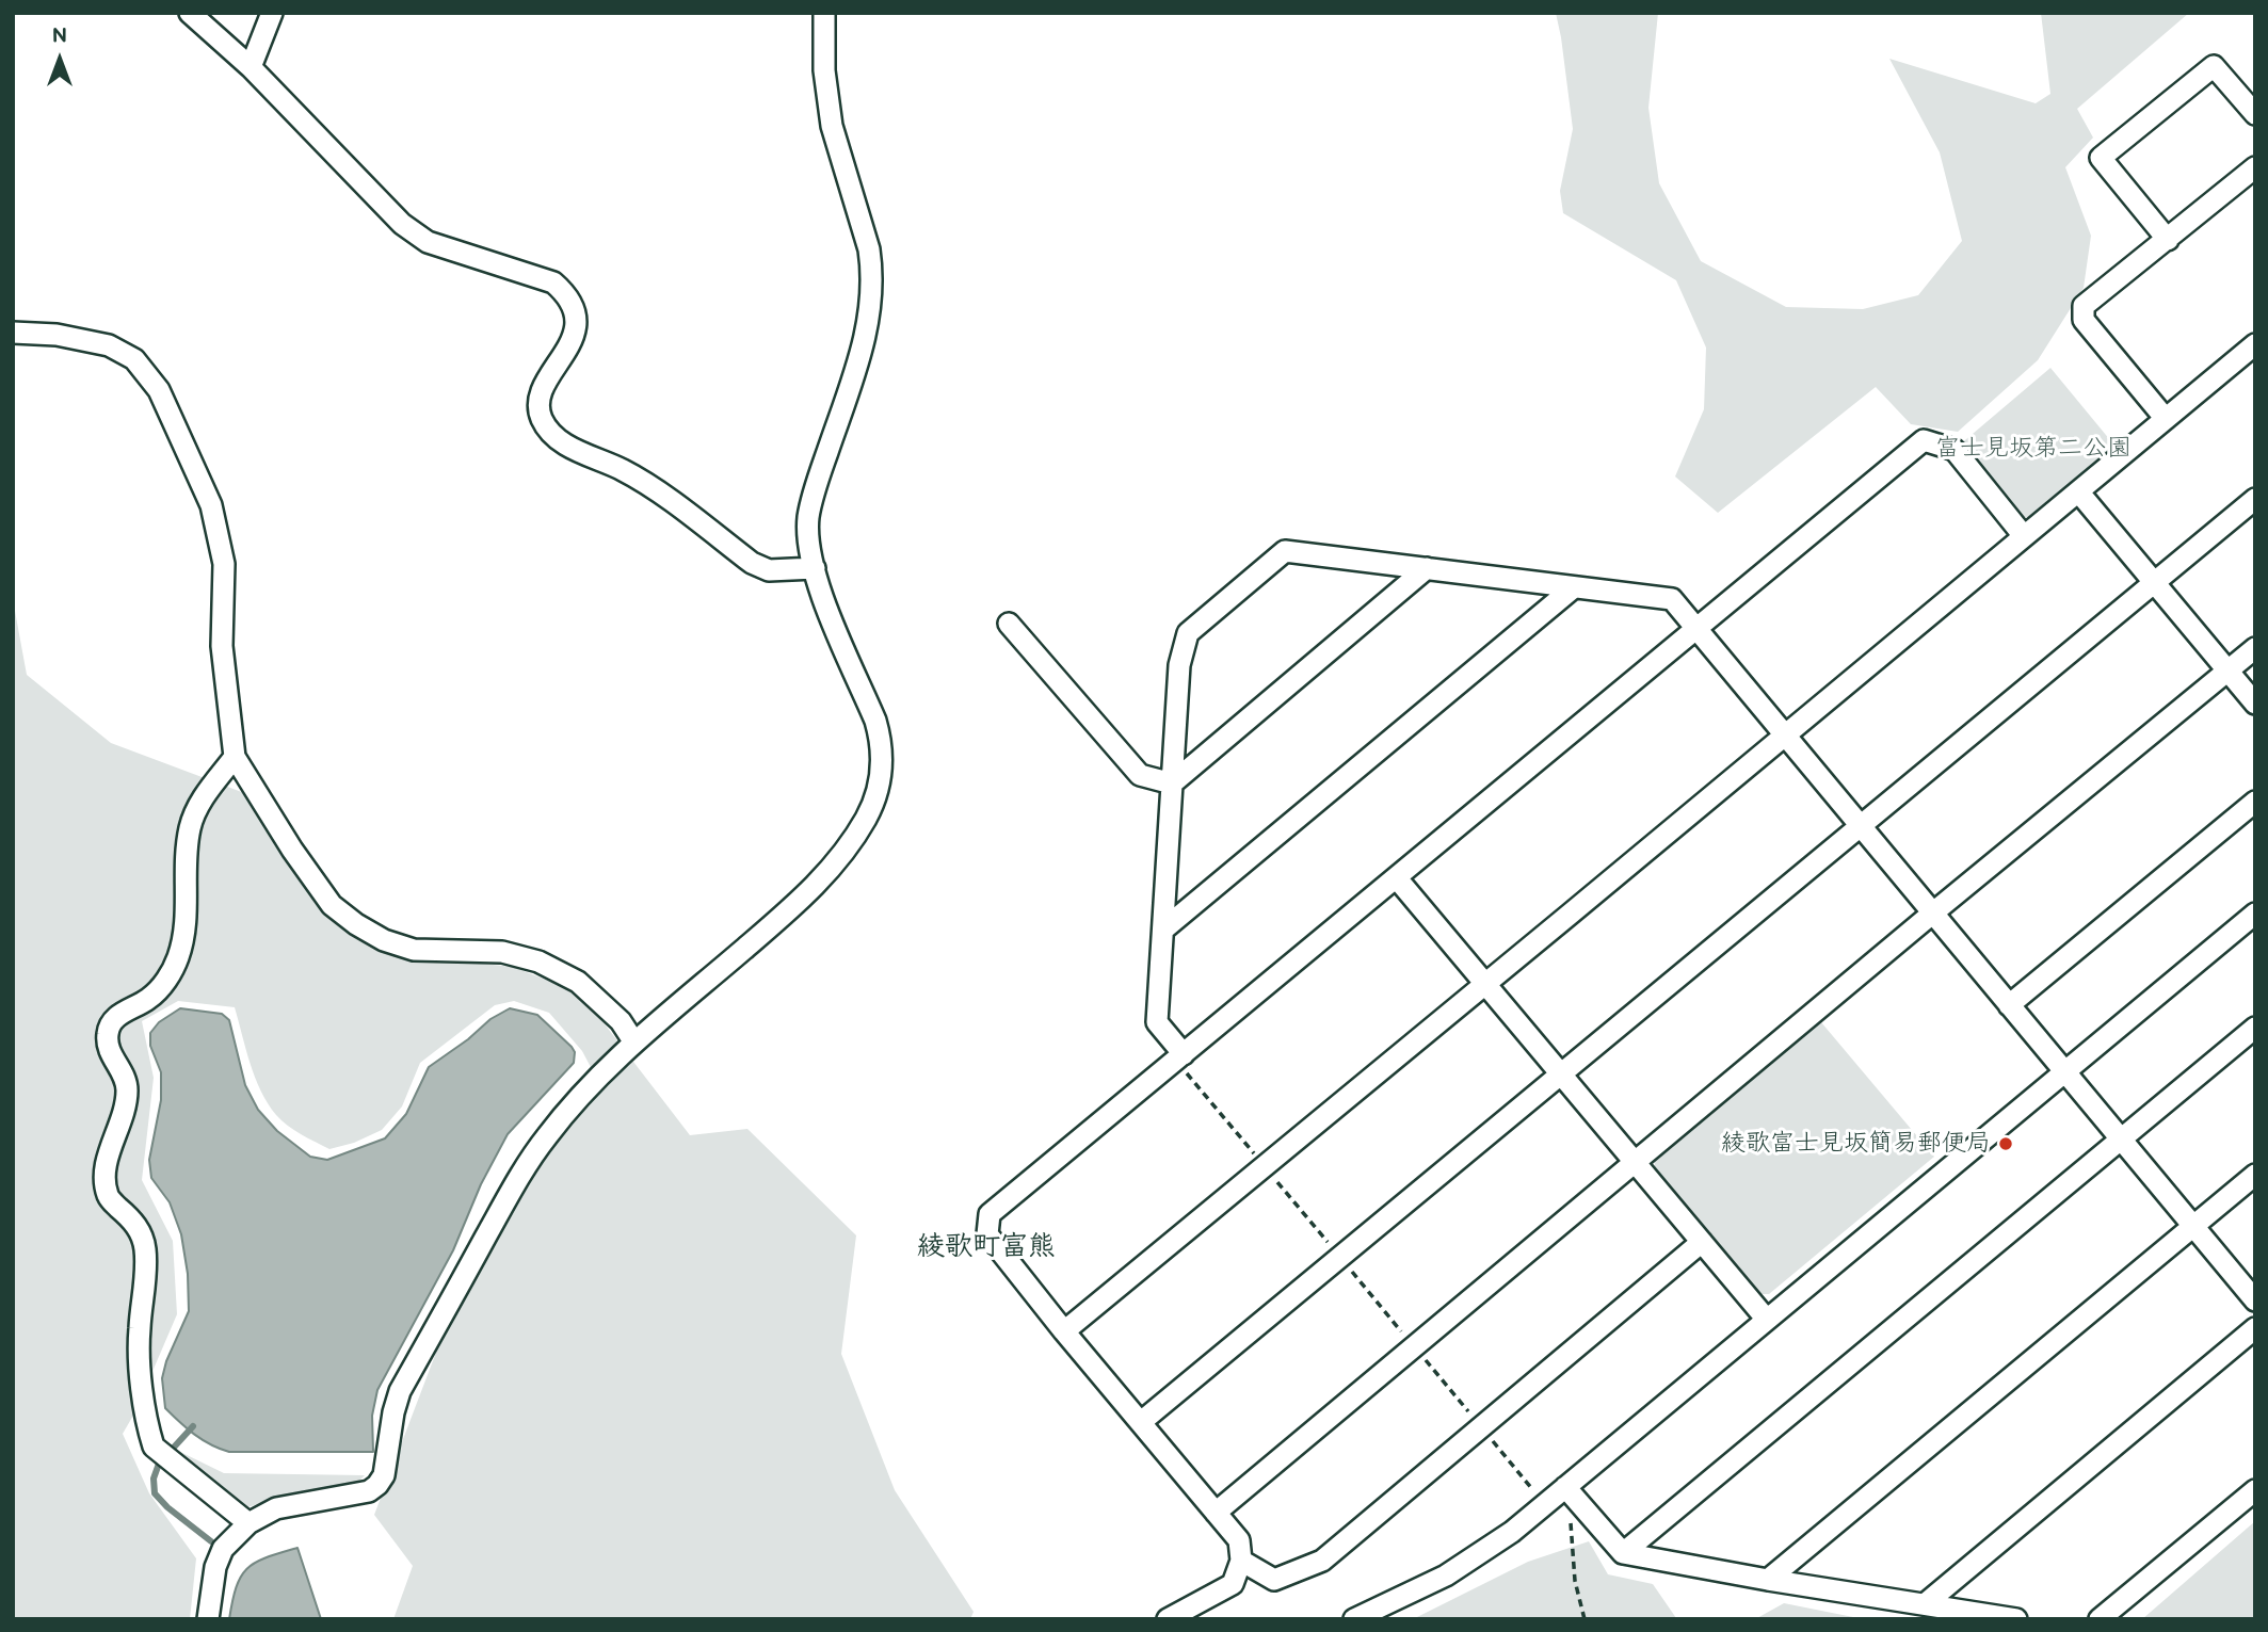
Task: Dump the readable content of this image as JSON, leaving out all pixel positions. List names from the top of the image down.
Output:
{
  "districts": ["綾歌町富熊"],
  "parks": ["富士見坂第二公園"],
  "places": ["綾歌富士見坂簡易郵便局"],
  "north": "top"
}
